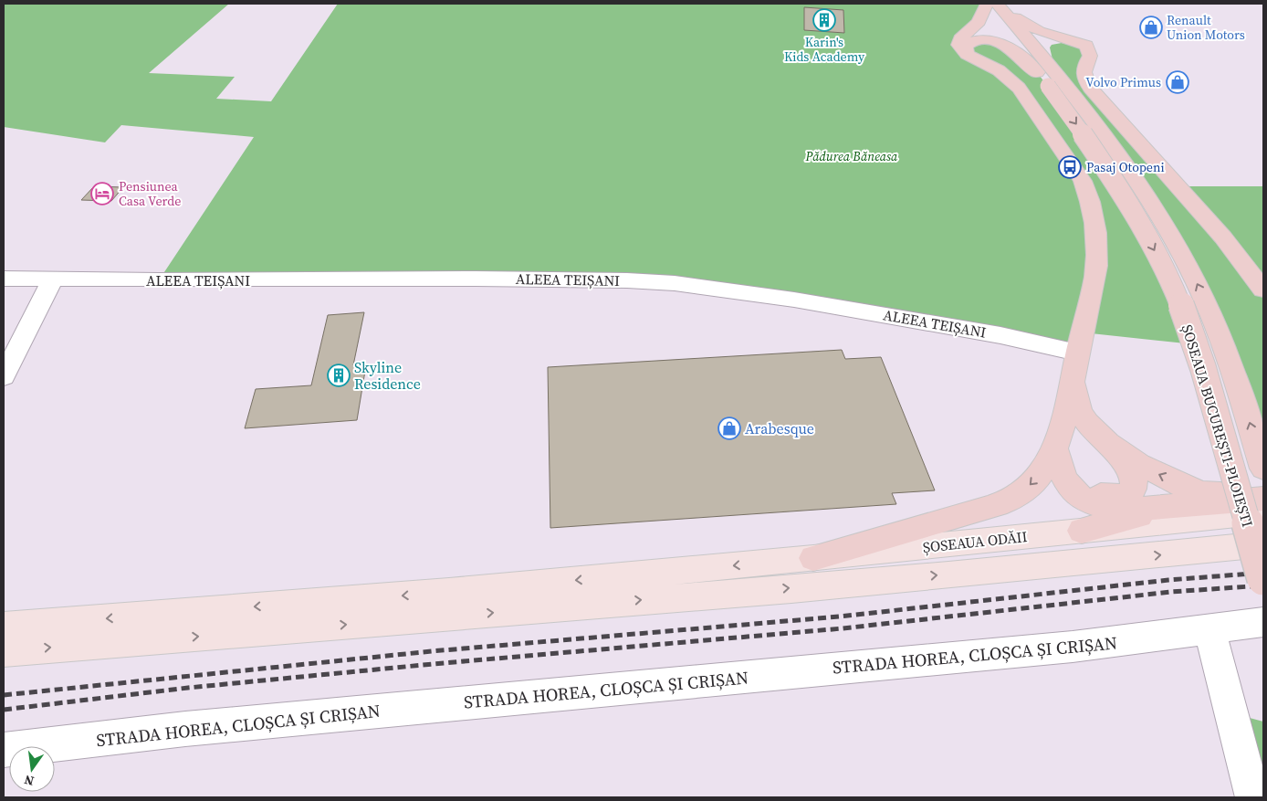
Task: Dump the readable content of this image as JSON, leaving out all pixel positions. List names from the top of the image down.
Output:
{
  "streets": {
    "highway": ["ȘOSEAUA BUCUREȘTI-PLOIEȘTI"],
    "main road": ["ȘOSEAUA ODĂII"],
    "street": ["ALEEA TEIȘANI", "STRADA HOREA, CLOȘCA ȘI CRIȘAN"]
  },
  "parks": ["Pădurea Băneasa"],
  "places": {
    "building": ["Karin's Kids Academy", "Skyline Residence"],
    "shop": ["Renault Union Motors", "Volvo Primus", "Arabesque"],
    "bus stop": ["Pasaj Otopeni"],
    "hotel": ["Pensiunea Casa Verde"]
  },
  "north": "bottom"
}
